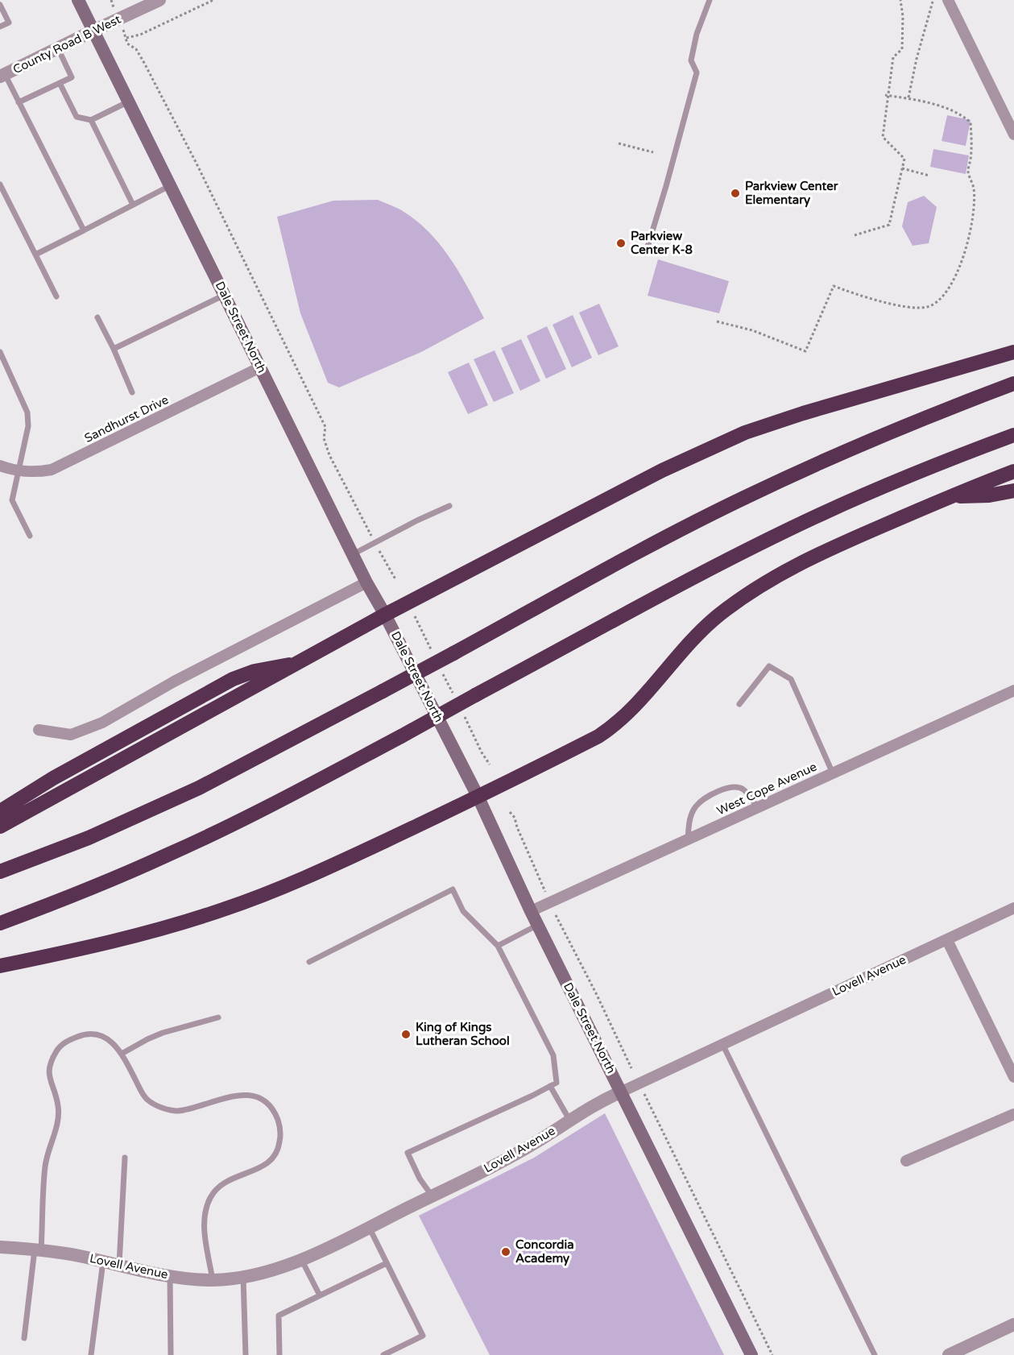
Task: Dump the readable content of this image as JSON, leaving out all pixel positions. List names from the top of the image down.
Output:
{
  "streets": {
    "main road": ["Dale Street North"],
    "street": [
      "County Road B West",
      "Sandhurst Drive",
      "West Cope Avenue",
      "Lovell Avenue"
    ]
  },
  "crossings": [
    ["County Road B West", "Dale Street North"],
    ["Dale Street North", "Sandhurst Drive"],
    ["Dale Street North", "West Cope Avenue"],
    ["Dale Street North", "Lovell Avenue"]
  ],
  "places": [
    "Parkview Center Elementary",
    "Parkview Center K-8",
    "King of Kings Lutheran School",
    "Concordia Academy"
  ]
}
